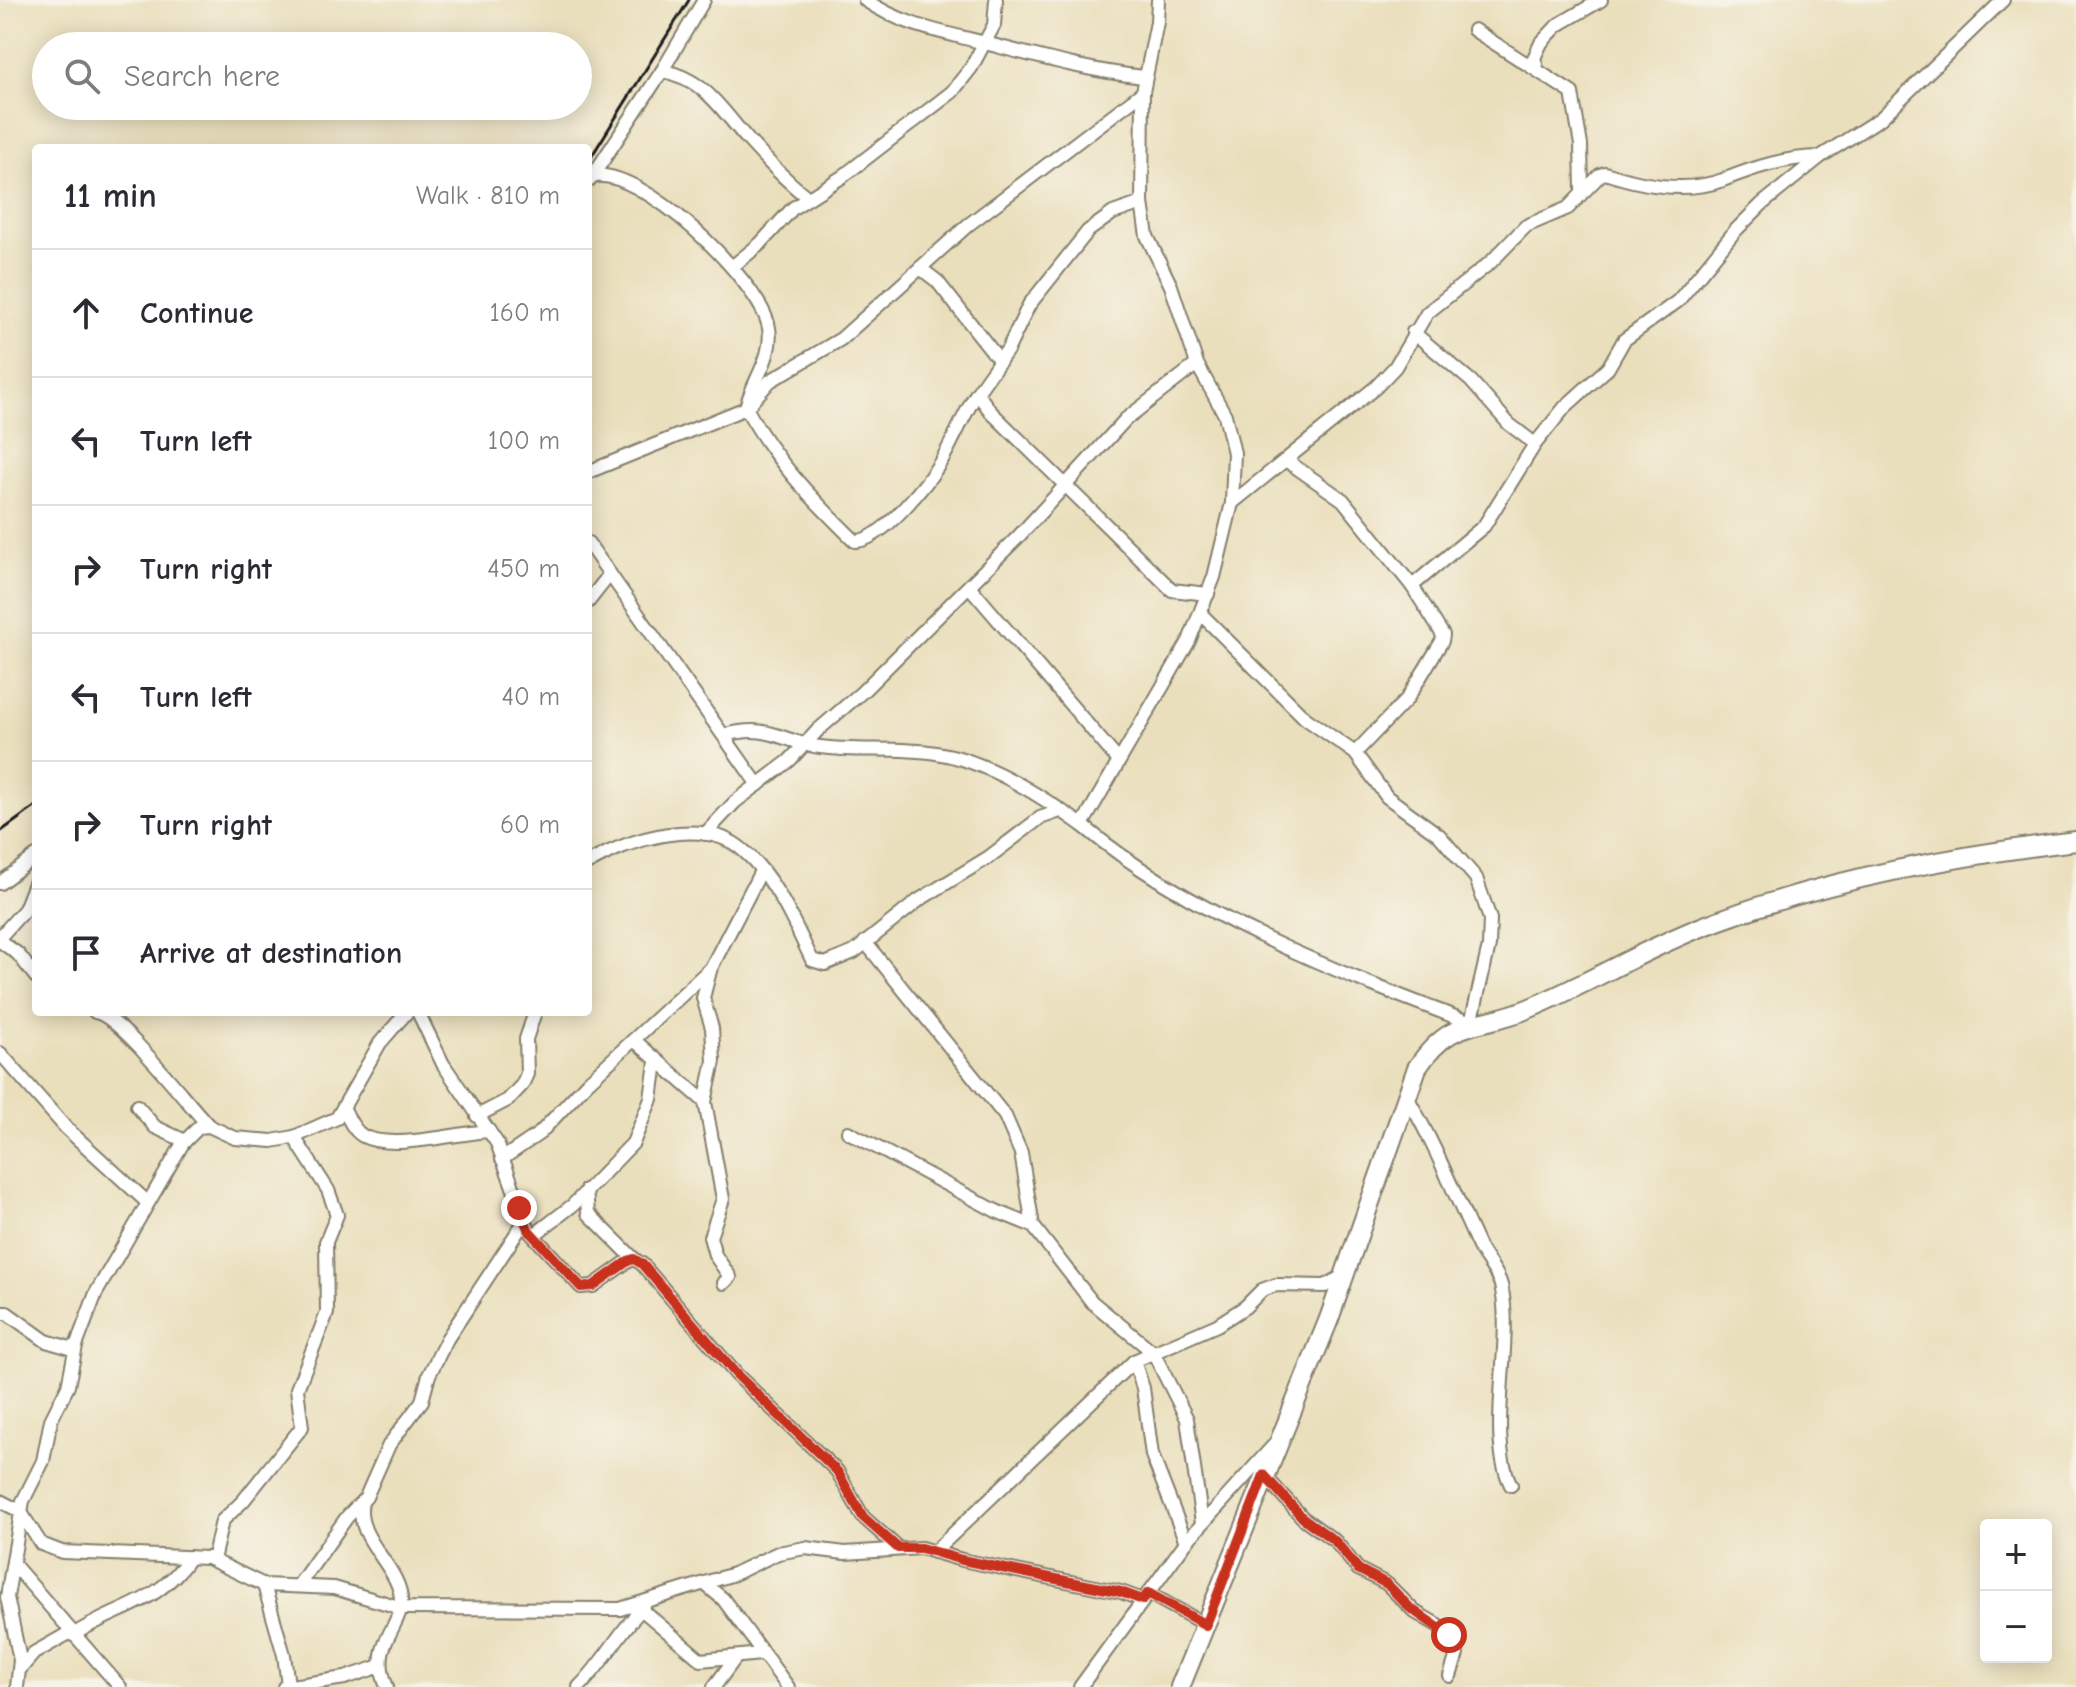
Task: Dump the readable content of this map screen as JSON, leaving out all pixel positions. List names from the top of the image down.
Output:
{
  "page": {
    "search": "Search here",
    "heading": ["11 min", "Walk · 810 m"],
    "list": [
      ["Continue", "160 m"],
      ["Turn left", "100 m"],
      ["Turn right", "450 m"],
      ["Turn left", "40 m"],
      ["Turn right", "60 m"],
      "Arrive at destination"
    ],
    "map_buttons": ["+", "−"]
  }
}
